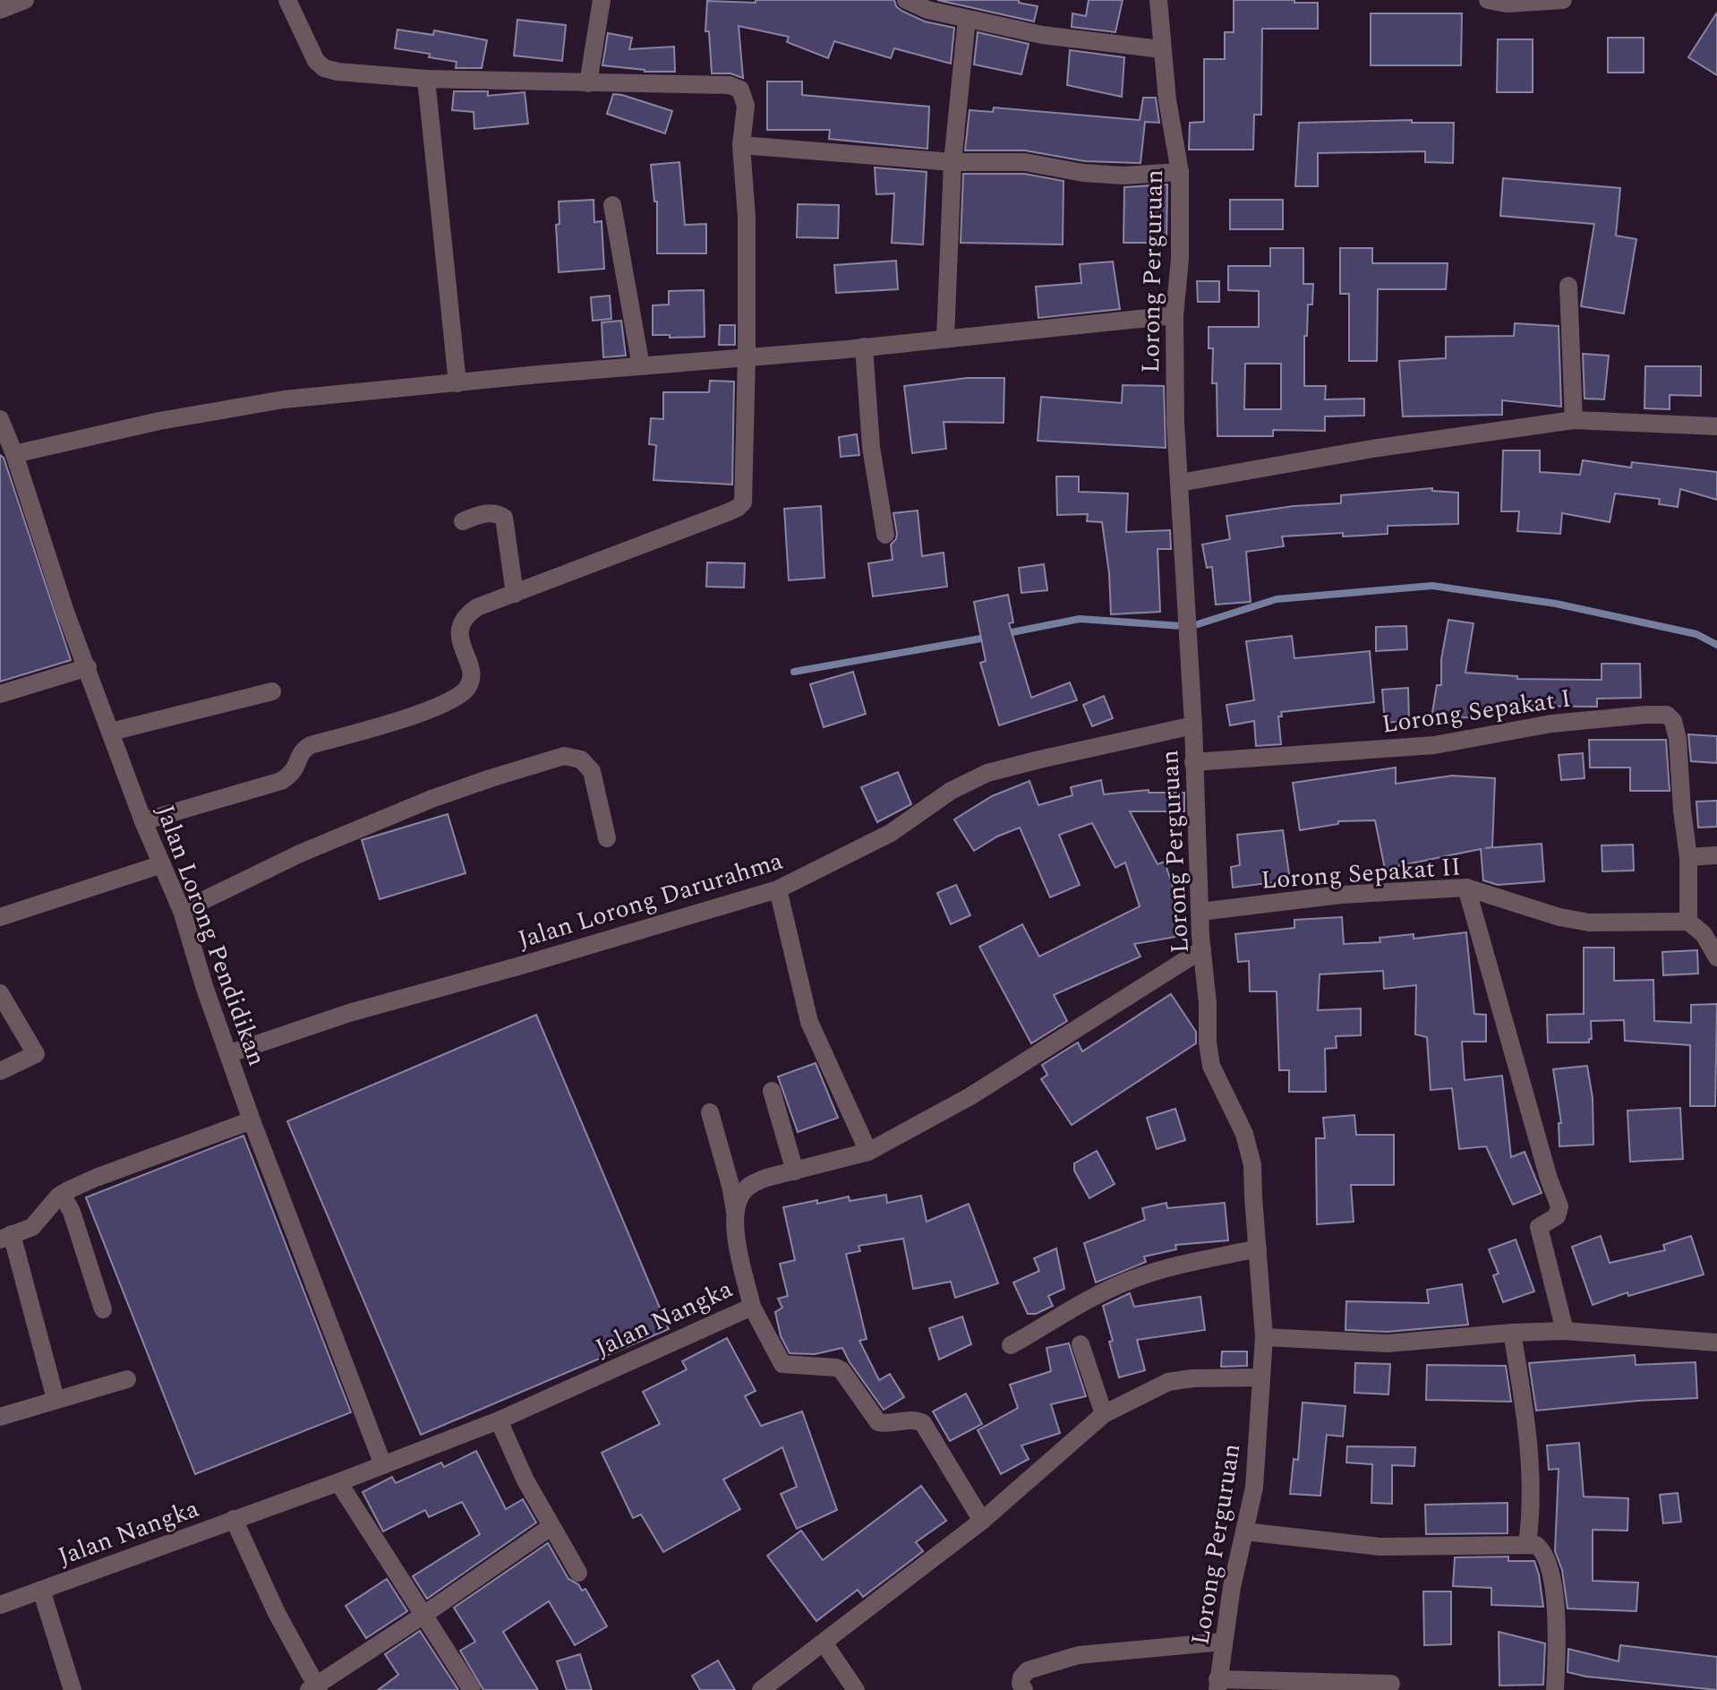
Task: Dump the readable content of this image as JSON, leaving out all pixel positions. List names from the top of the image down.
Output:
{
  "streets": {
    "street": [
      "Lorong Perguruan",
      "Lorong Sepakat I",
      "Lorong Sepakat II",
      "Jalan Lorong Darurahma",
      "Jalan Lorong Pendidikan",
      "Jalan Nangka"
    ]
  },
  "crossings": [
    ["Lorong Perguruan", "Lorong Sepakat I"],
    ["Lorong Perguruan", "Lorong Sepakat II"],
    ["Lorong Perguruan", "Jalan Lorong Darurahma"],
    ["Jalan Lorong Darurahma", "Jalan Lorong Pendidikan"],
    ["Jalan Lorong Pendidikan", "Jalan Nangka"]
  ]
}
